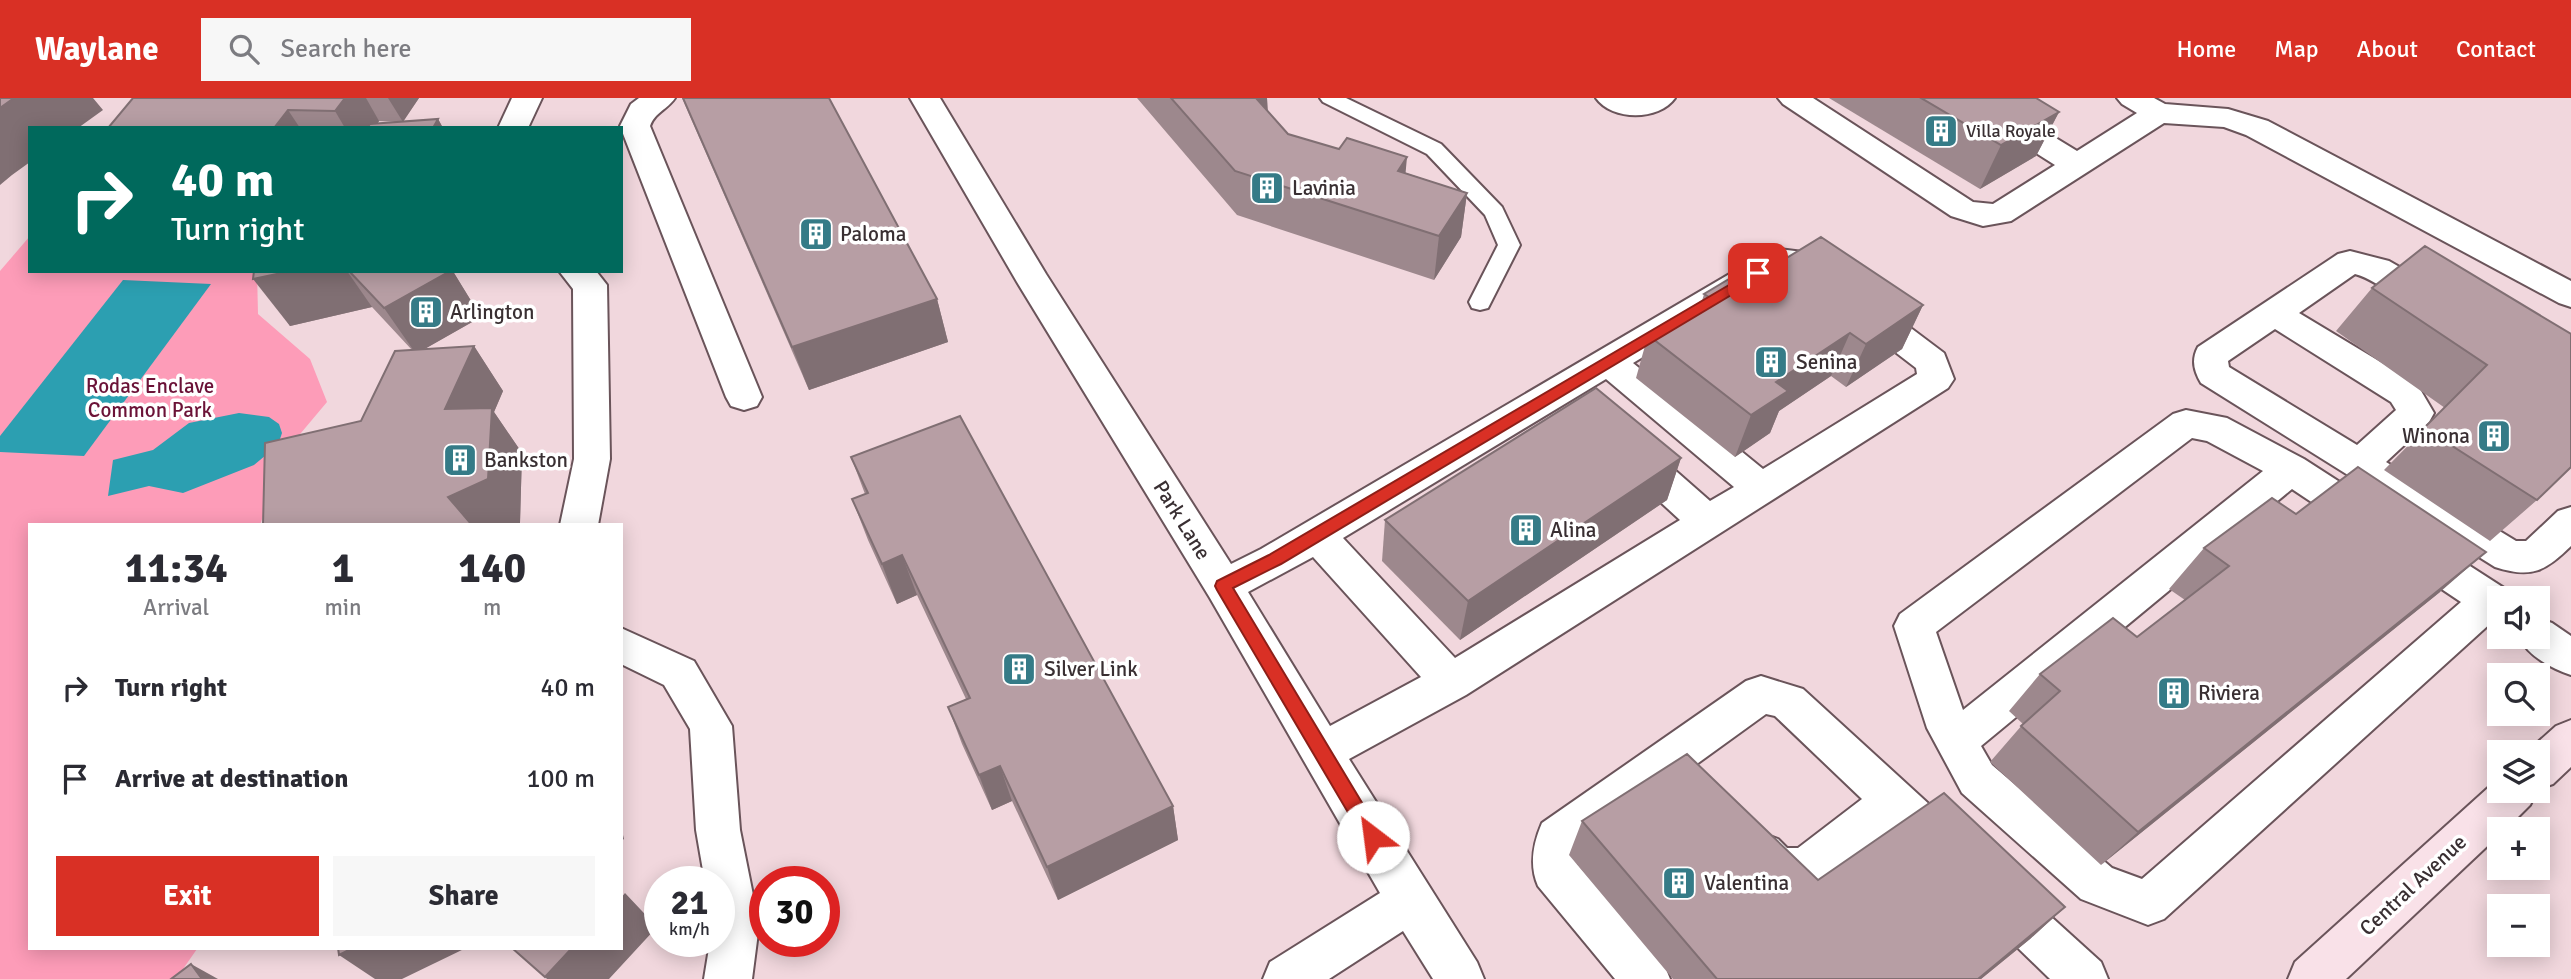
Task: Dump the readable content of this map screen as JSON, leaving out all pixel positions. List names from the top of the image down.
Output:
{
  "streets": {
    "main road": ["Central Avenue"],
    "street": ["Park Lane"]
  },
  "parks": ["Rodas Enclave Common Park"],
  "places": {
    "building": [
      "Villa Royale",
      "Lavinia",
      "Paloma",
      "Arlington",
      "Senina",
      "Winona",
      "Bankston",
      "Alina",
      "Silver Link",
      "Riviera",
      "Valentina"
    ]
  },
  "page": {
    "header": "Waylane",
    "search": "Search here",
    "nav": [
      "Home",
      "Map",
      "About",
      "Contact"
    ],
    "turn": ["40 m", "Turn right"],
    "eta": [
      "11:34",
      "Arrival",
      "1",
      "min",
      "140",
      "m"
    ],
    "map_buttons": ["+", "−"],
    "list": [
      {
        "name": "Turn right",
        "value": "40 m"
      },
      {
        "name": "Arrive at destination",
        "value": "100 m"
      }
    ],
    "buttons": ["Exit", "Share"],
    "speed": "21 km/h",
    "limit": "30"
  }
}
